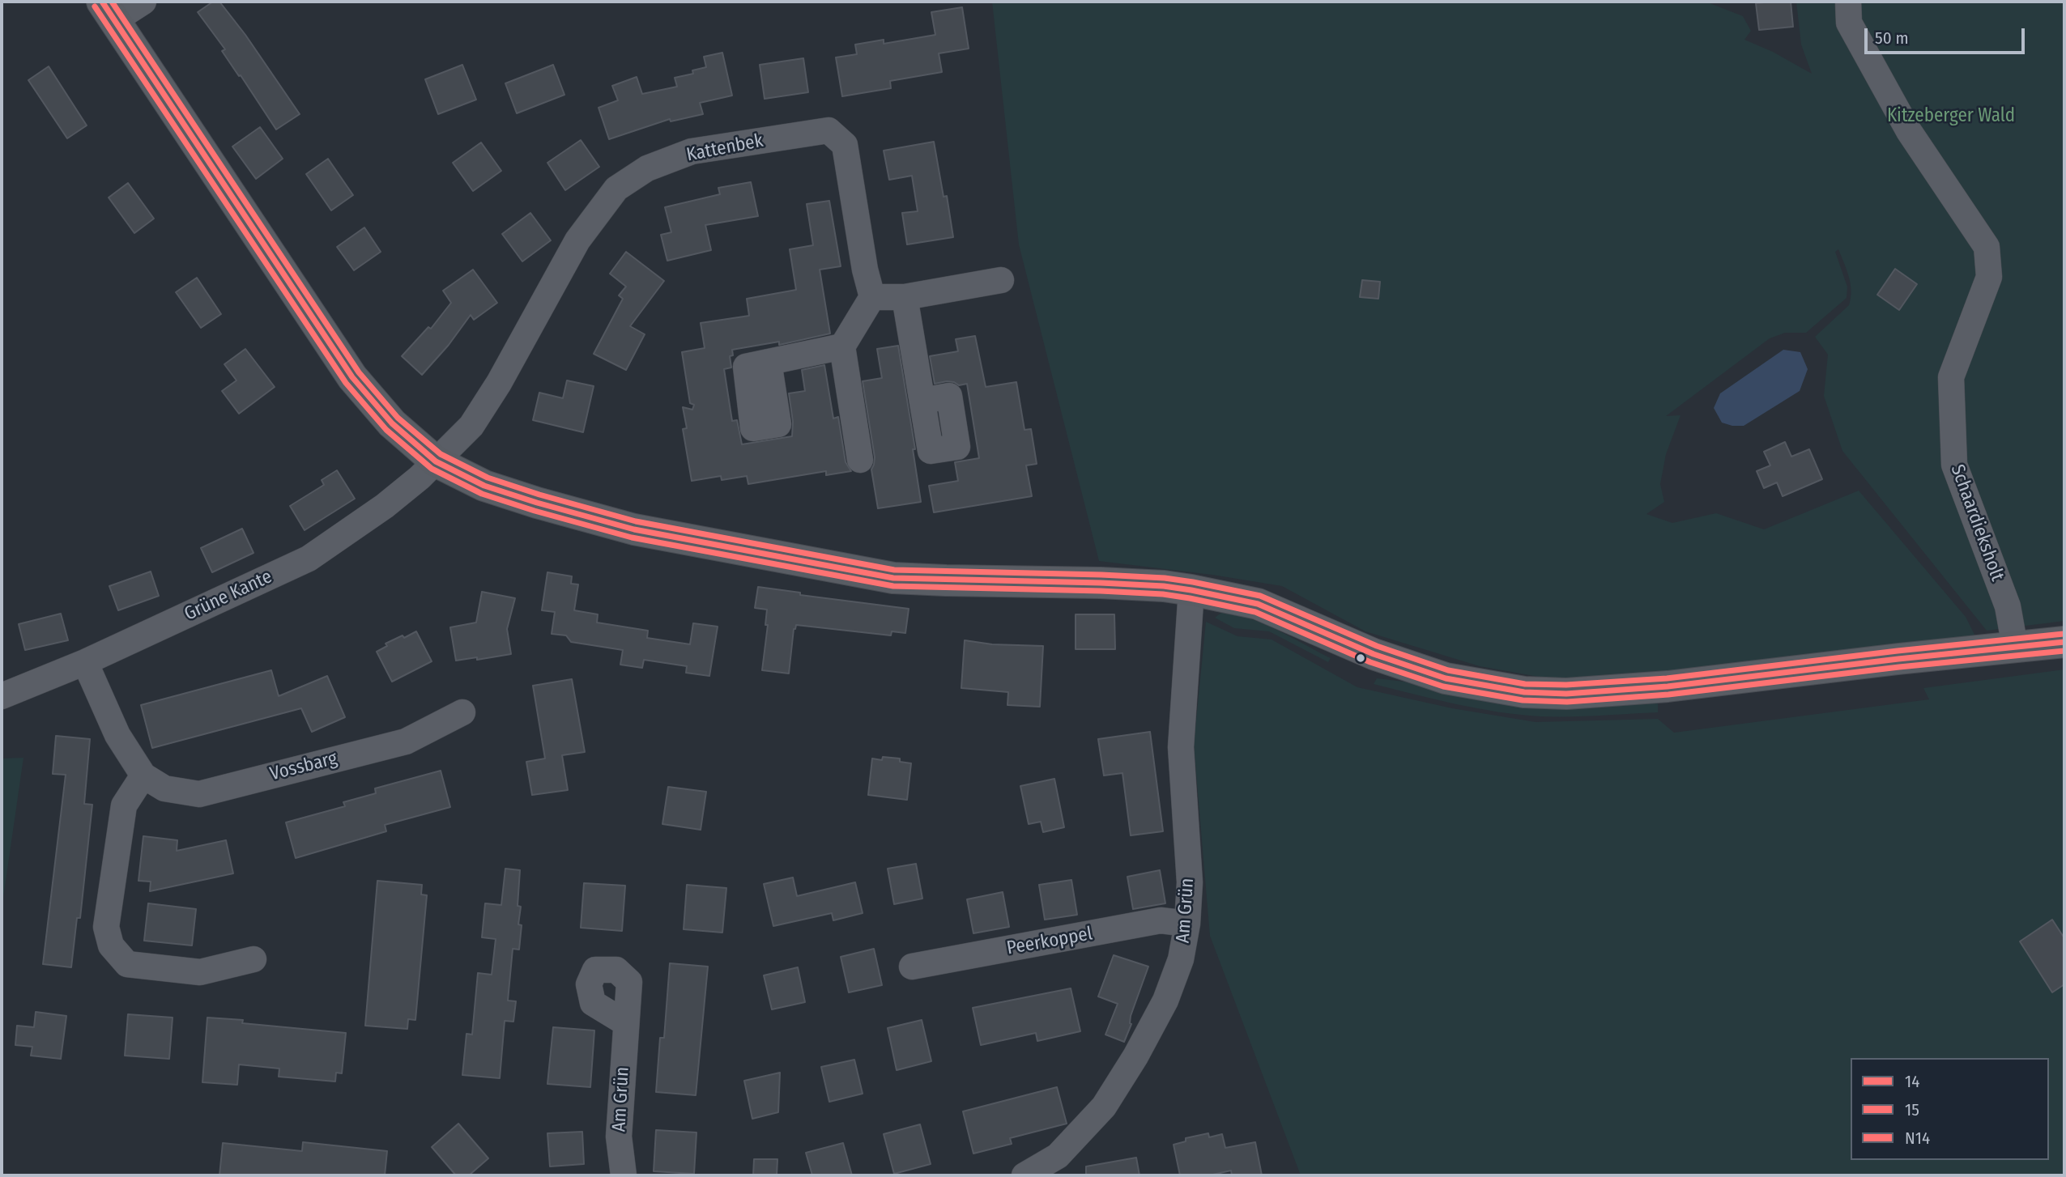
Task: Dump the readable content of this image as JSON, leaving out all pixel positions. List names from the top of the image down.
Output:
{
  "streets": {
    "street": [
      "Kattenbek",
      "Schaardieksholt",
      "Grüne Kante",
      "Vossbarg",
      "Am Grün",
      "Peerkoppel"
    ]
  },
  "crossings": [
    ["Kattenbek", "Grüne Kante"],
    ["Grüne Kante", "Vossbarg"],
    ["Am Grün", "Peerkoppel"]
  ],
  "parks": ["Kitzeberger Wald"],
  "lines": ["transit line 14", "transit line N14", "transit line 15"],
  "legend": ["14", "15", "N14"],
  "scale_bar": "50 m"
}
